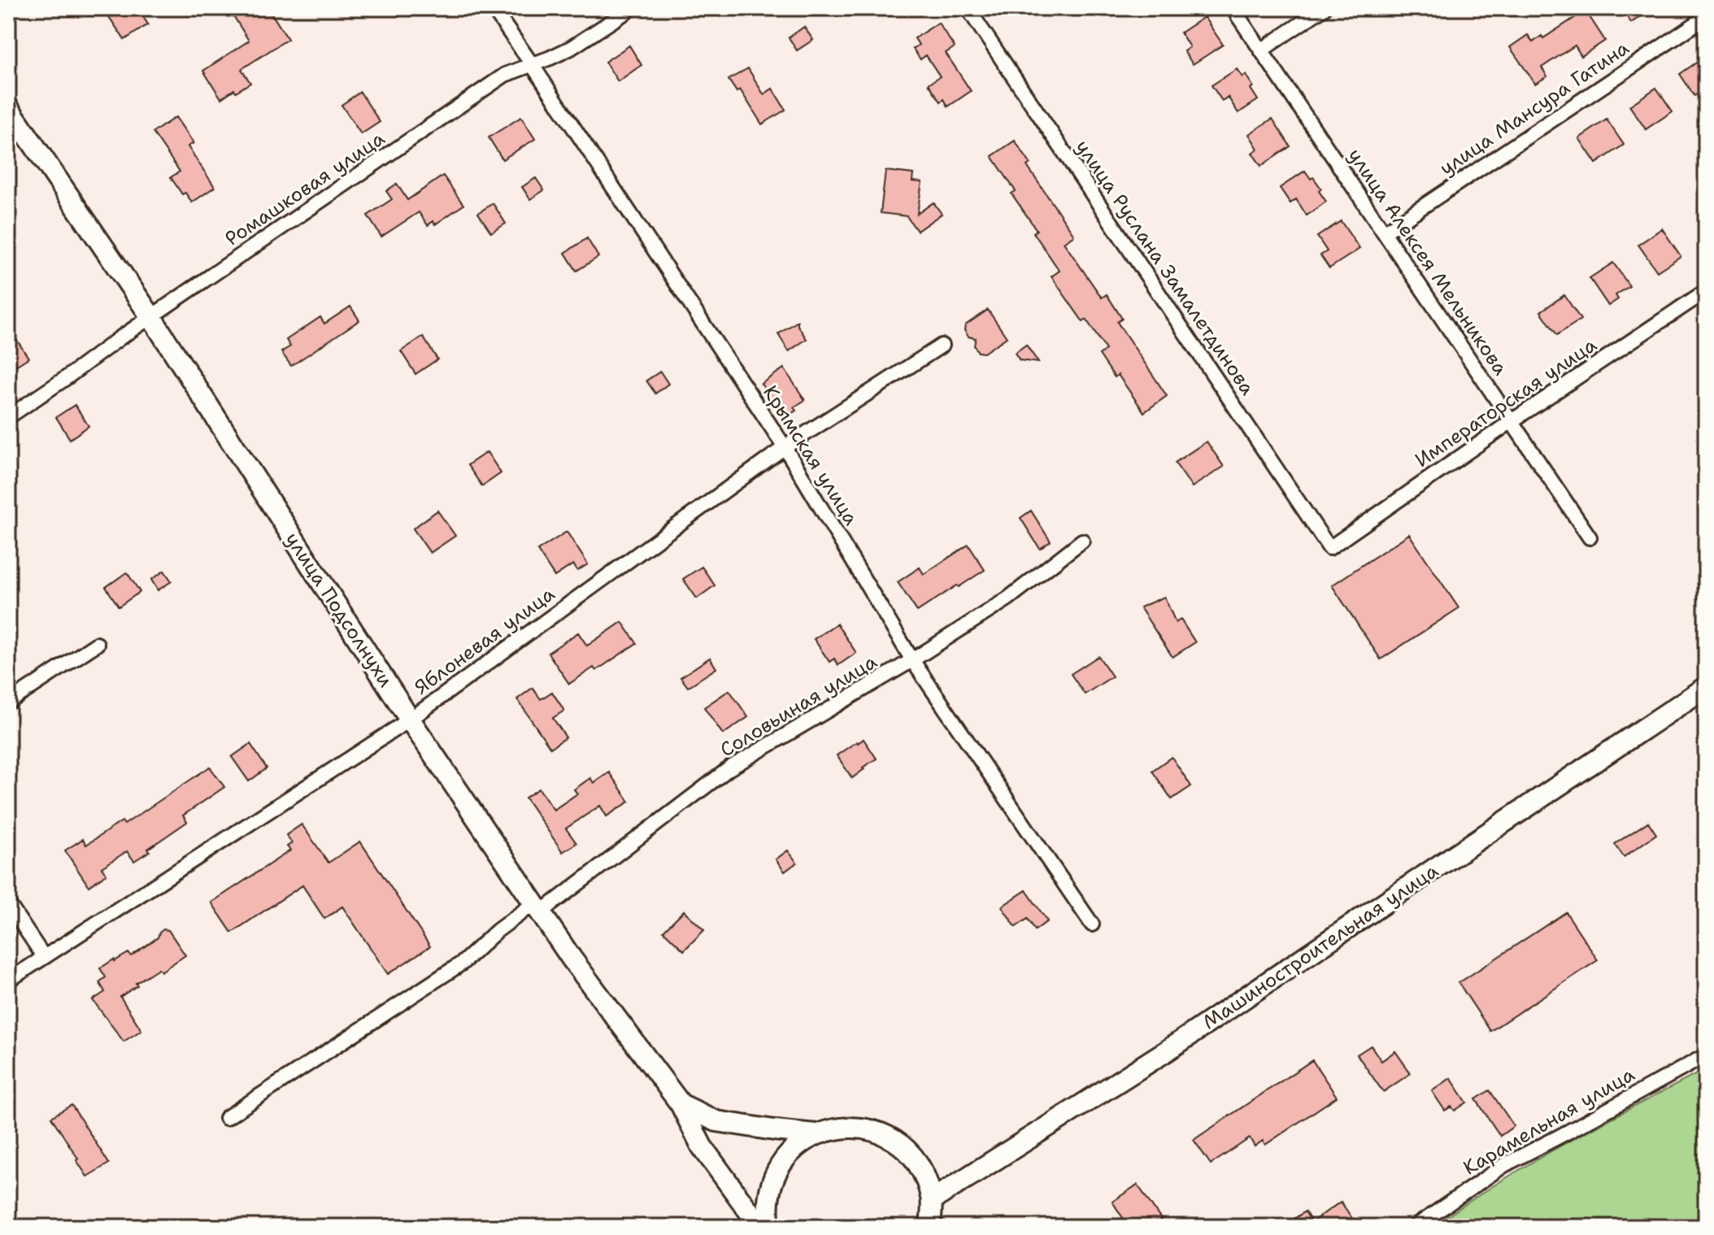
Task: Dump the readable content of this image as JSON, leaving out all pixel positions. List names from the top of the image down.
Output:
{
  "streets": {
    "street": [
      "улица Мансура Гатина",
      "Ромашковая улица",
      "улица Алексея Мельникова",
      "улица Руслана Замалетдинова",
      "Императорская улица",
      "Крымская улица",
      "улица Подсолнухи",
      "Яблоневая улица",
      "Соловьиная улица",
      "Машиностроительная улица",
      "Карамельная улица"
    ]
  },
  "crossings": [
    ["улица Мансура Гатина", "улица Алексея Мельникова"],
    ["Ромашковая улица", "Крымская улица"],
    ["Ромашковая улица", "улица Подсолнухи"],
    ["улица Алексея Мельникова", "Императорская улица"],
    ["улица Руслана Замалетдинова", "Императорская улица"],
    ["Крымская улица", "Яблоневая улица"],
    ["Крымская улица", "Соловьиная улица"],
    ["улица Подсолнухи", "Яблоневая улица"],
    ["улица Подсолнухи", "Соловьиная улица"]
  ]
}
